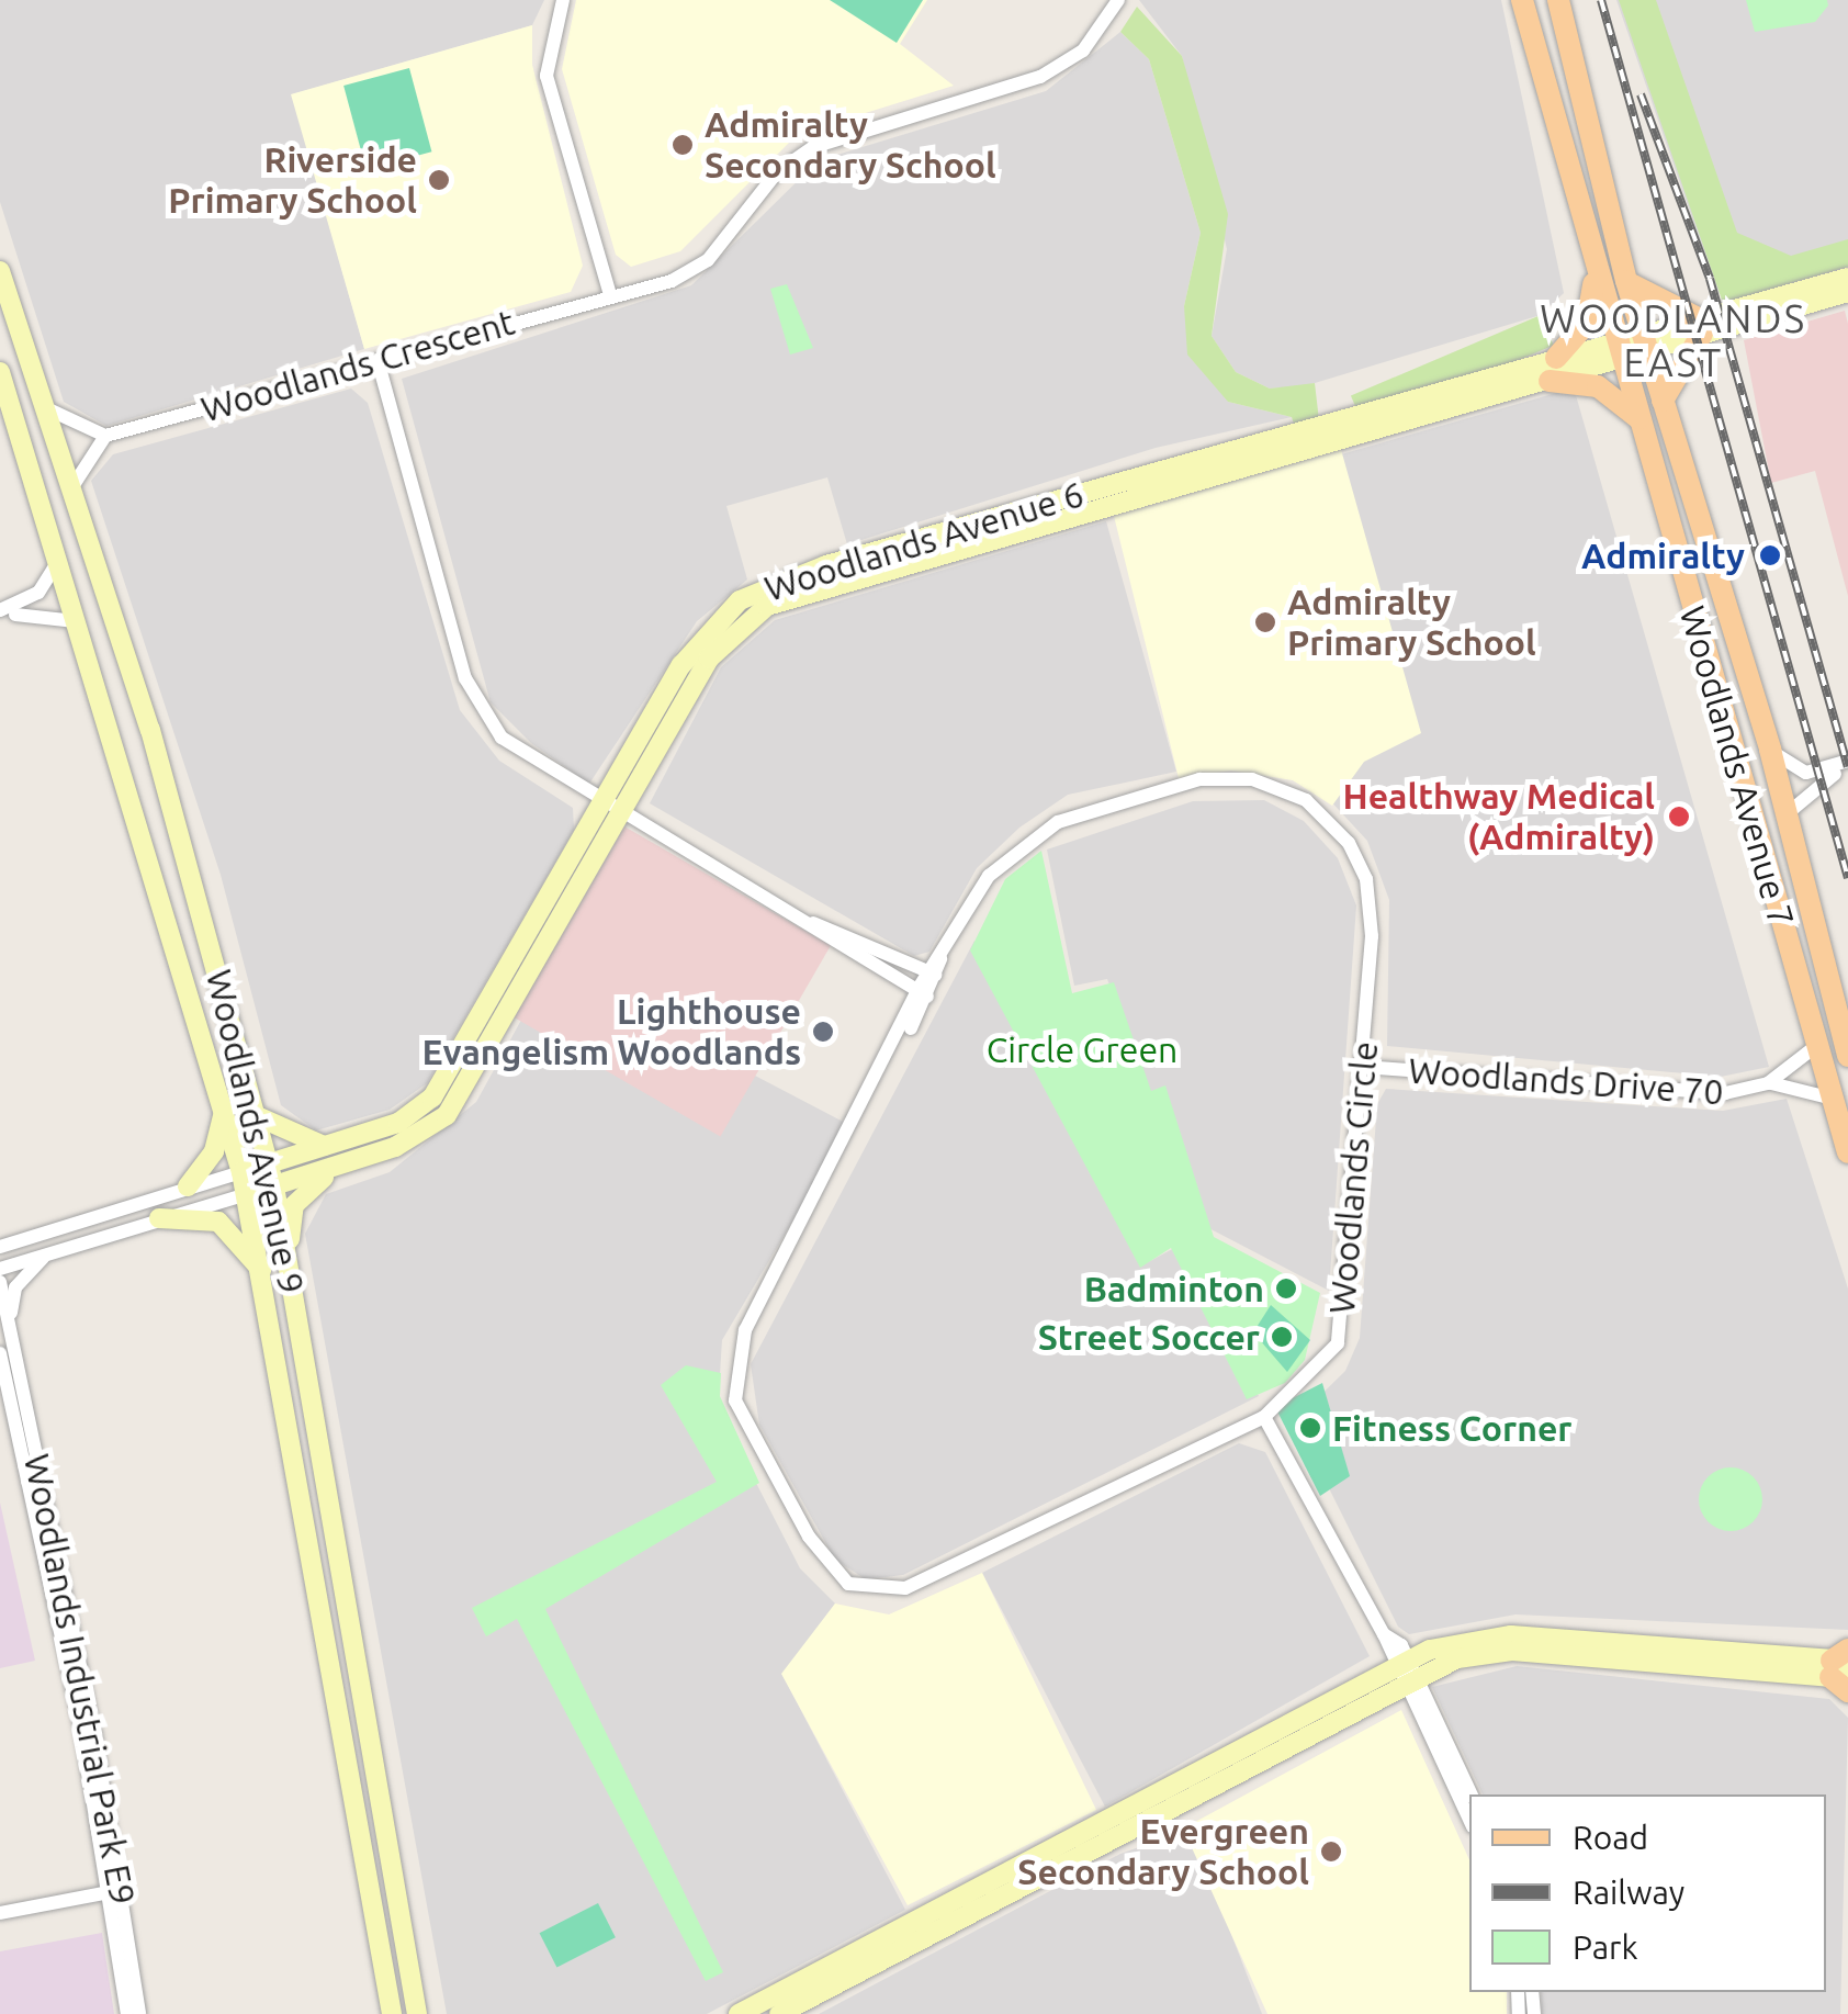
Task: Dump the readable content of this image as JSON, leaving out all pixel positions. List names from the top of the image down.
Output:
{
  "streets": {
    "main road": ["Woodlands Avenue 6", "Woodlands Avenue 7", "Woodlands Avenue 9"],
    "street": [
      "Woodlands Crescent",
      "Woodlands Drive 70",
      "Woodlands Circle",
      "Woodlands Industrial Park E9"
    ]
  },
  "crossings": [
    ["Woodlands Avenue 6", "Woodlands Avenue 7"],
    ["Woodlands Avenue 6", "Woodlands Avenue 9"],
    ["Woodlands Avenue 7", "Woodlands Drive 70"],
    ["Woodlands Drive 70", "Woodlands Circle"]
  ],
  "districts": ["WOODLANDS EAST"],
  "parks": ["Circle Green"],
  "places": [
    "Admiralty Secondary School",
    "Riverside Primary School",
    "Admiralty",
    "Admiralty Primary School",
    "Healthway Medical (Admiralty)",
    "Lighthouse Evangelism Woodlands",
    "Badminton",
    "Street Soccer",
    "Fitness Corner",
    "Evergreen Secondary School"
  ],
  "legend": ["Road", "Railway", "Park"]
}
